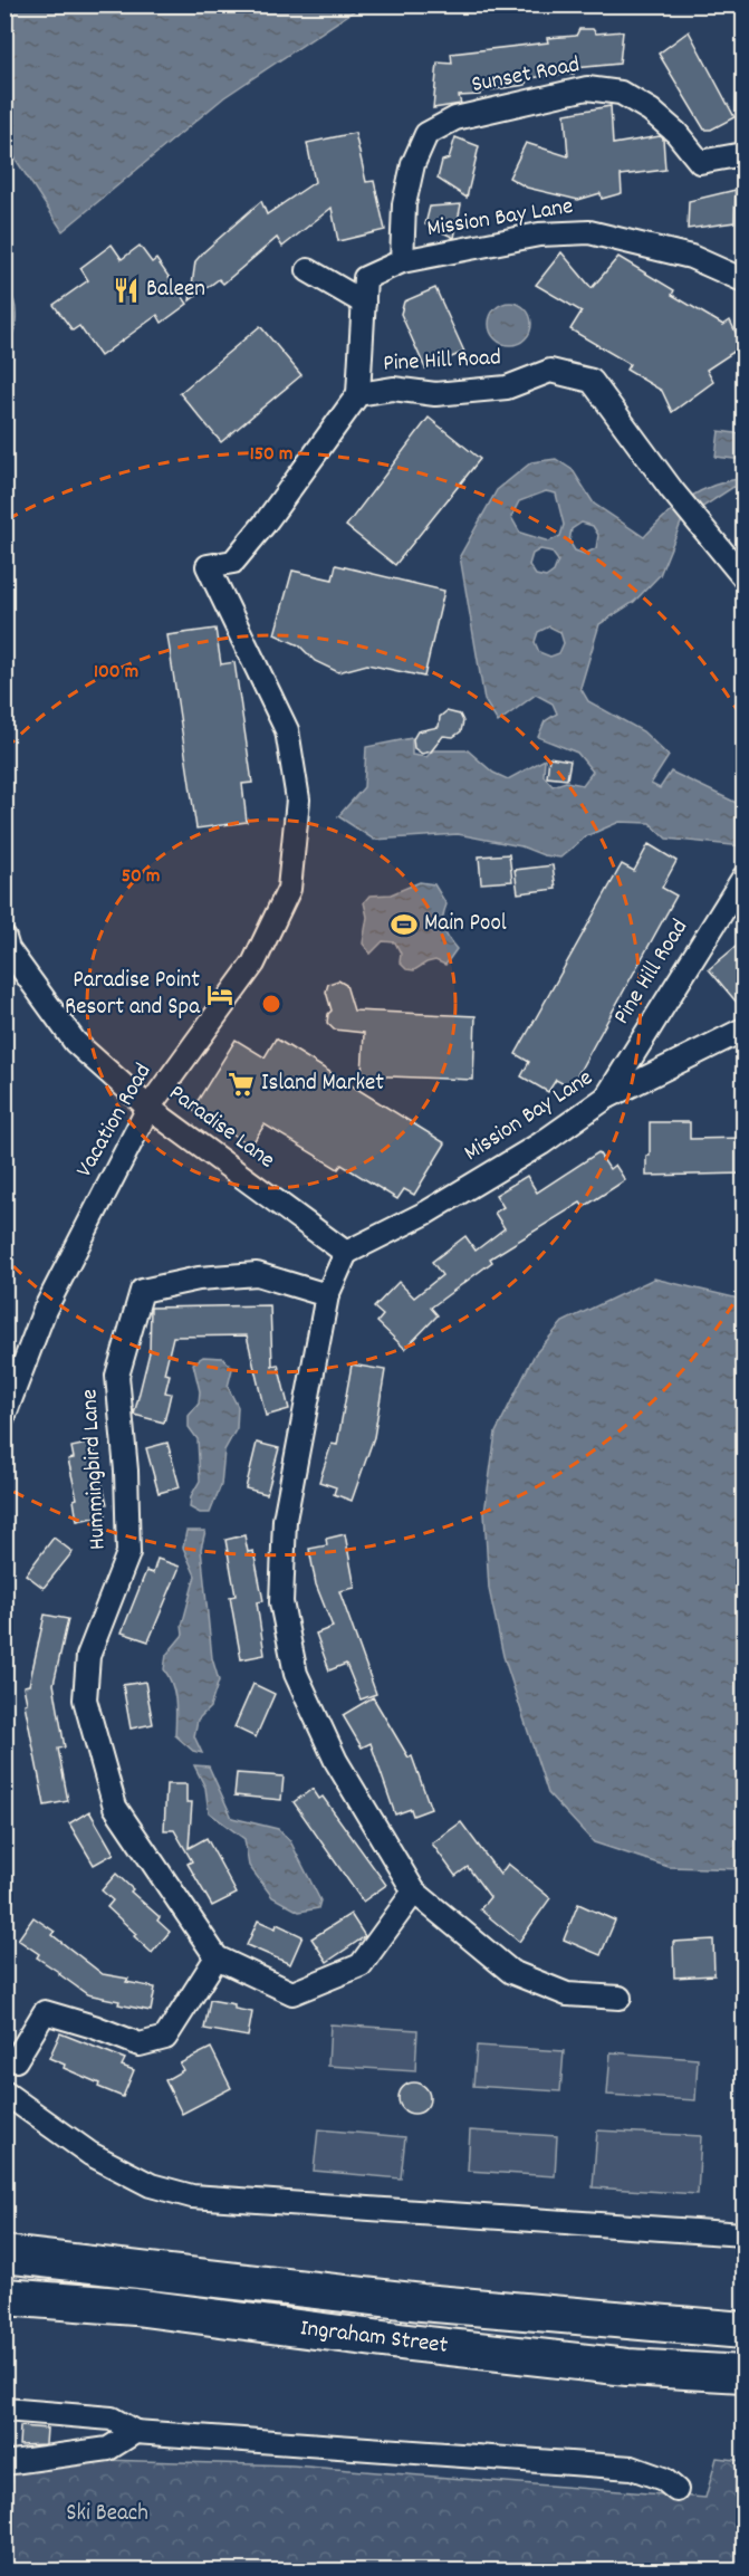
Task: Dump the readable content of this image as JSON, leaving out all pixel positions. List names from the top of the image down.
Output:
{
  "streets": {
    "main road": ["Ingraham Street"],
    "street": [
      "Sunset Road",
      "Mission Bay Lane",
      "Pine Hill Road",
      "Vacation Road",
      "Paradise Lane",
      "Hummingbird Lane"
    ]
  },
  "crossings": [
    ["Sunset Road", "Mission Bay Lane"],
    ["Mission Bay Lane", "Pine Hill Road"],
    ["Mission Bay Lane", "Paradise Lane"],
    ["Pine Hill Road", "Vacation Road"],
    ["Vacation Road", "Paradise Lane"]
  ],
  "parks": ["Ski Beach"],
  "places": {
    "restaurant": ["Baleen"],
    "sports": ["Main Pool"],
    "hotel": ["Paradise Point Resort and Spa"],
    "supermarket": ["Island Market"]
  },
  "rings": ["150 m", "100 m", "50 m"]
}
